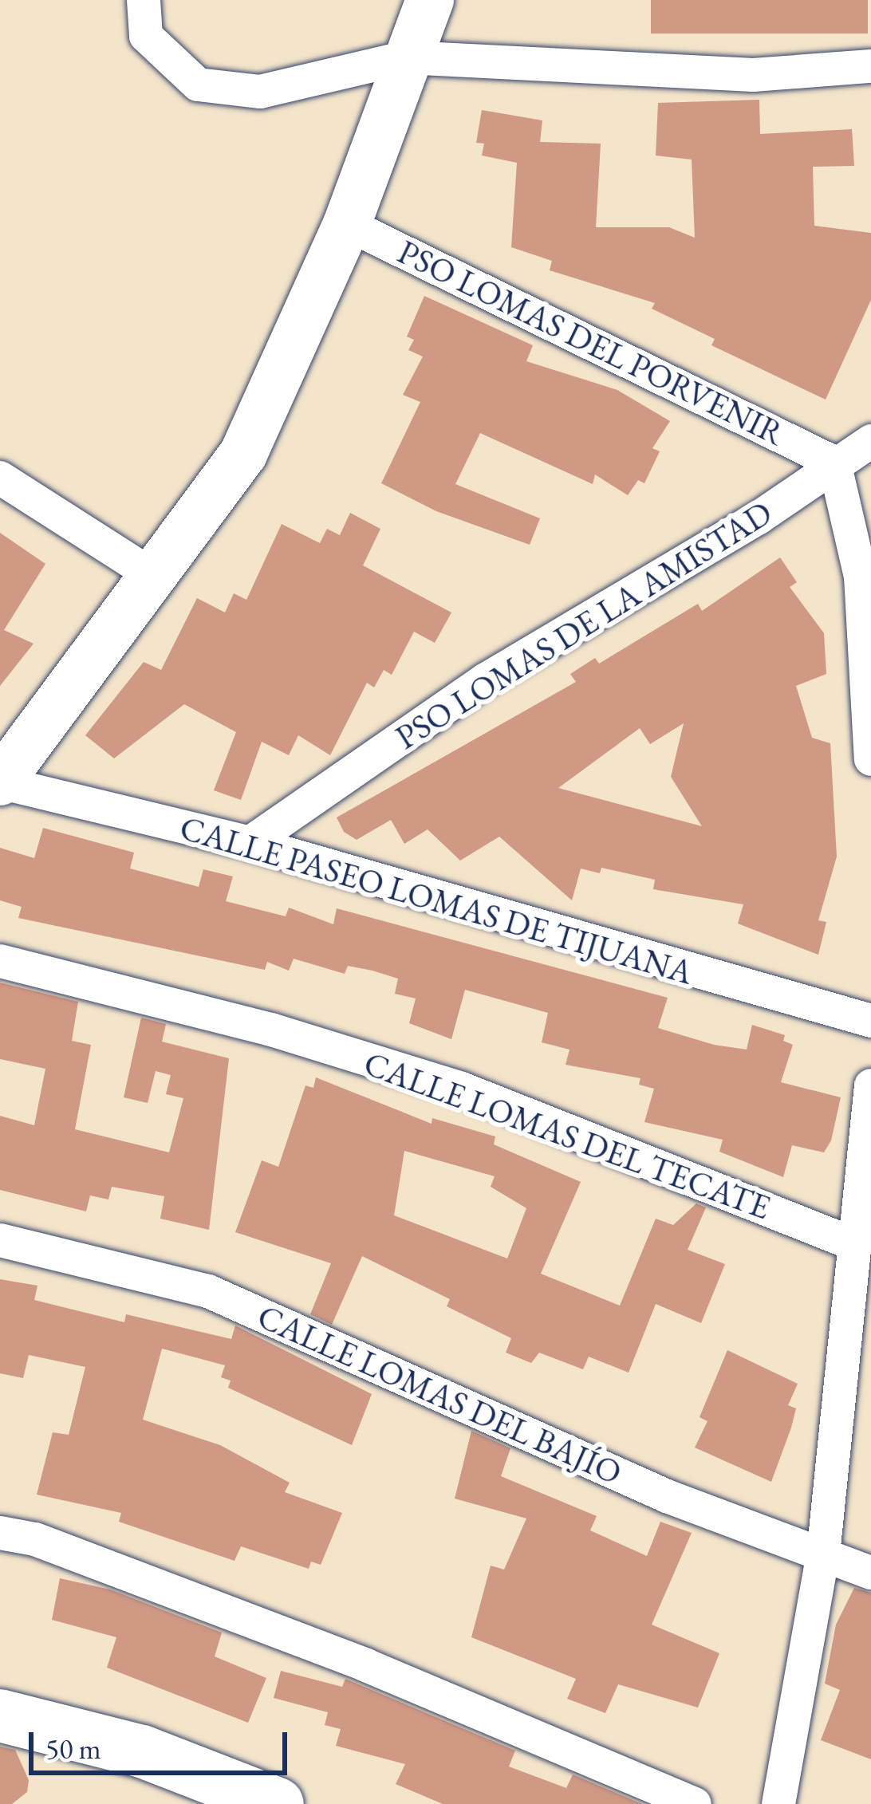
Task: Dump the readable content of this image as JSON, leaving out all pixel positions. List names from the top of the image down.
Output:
{
  "streets": {
    "street": [
      "PSO LOMAS DEL PORVENIR",
      "PSO LOMAS DE LA AMISTAD",
      "CALLE PASEO LOMAS DE TIJUANA",
      "CALLE LOMAS DEL TECATE",
      "CALLE LOMAS DEL BAJÍO"
    ]
  },
  "crossings": [
    ["PSO LOMAS DEL PORVENIR", "PSO LOMAS DE LA AMISTAD"],
    ["PSO LOMAS DE LA AMISTAD", "CALLE PASEO LOMAS DE TIJUANA"]
  ],
  "scale_bar": "50 m"
}
